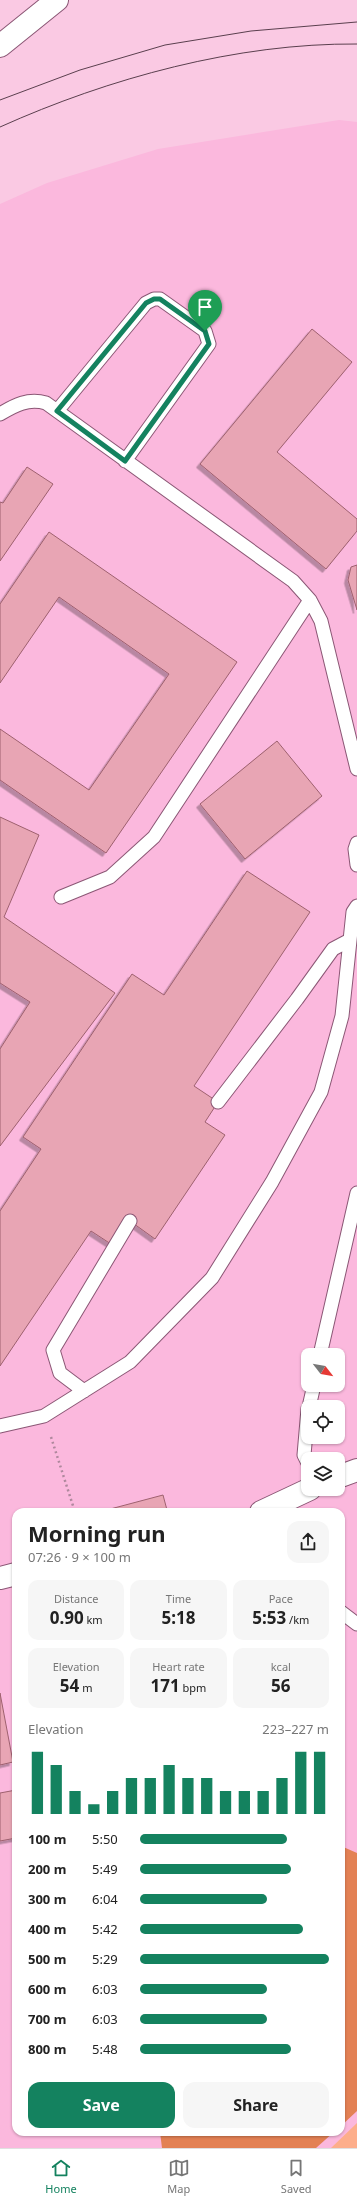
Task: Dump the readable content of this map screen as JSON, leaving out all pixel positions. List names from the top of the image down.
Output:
{
  "north": "bottom right",
  "page": {
    "heading": ["Morning run", "07:26 · 9 × 100 m"],
    "stats": [
      ["Distance", "0.90 km"],
      ["Time", "5:18"],
      ["Pace", "5:53 /km"],
      ["Elevation", "54 m"],
      ["Heart rate", "171 bpm"],
      ["kcal", "56"]
    ],
    "chart": ["Elevation", "223–227 m"],
    "list": [
      {
        "name": "100 m",
        "note": "5:50"
      },
      {
        "name": "200 m",
        "note": "5:49"
      },
      {
        "name": "300 m",
        "note": "6:04"
      },
      {
        "name": "400 m",
        "note": "5:42"
      },
      {
        "name": "500 m",
        "note": "5:29"
      },
      {
        "name": "600 m",
        "note": "6:03"
      },
      {
        "name": "700 m",
        "note": "6:03"
      },
      {
        "name": "800 m",
        "note": "5:48"
      }
    ],
    "buttons": ["Save", "Share"],
    "tabs": ["Home", "Map", "Saved"]
  }
}
